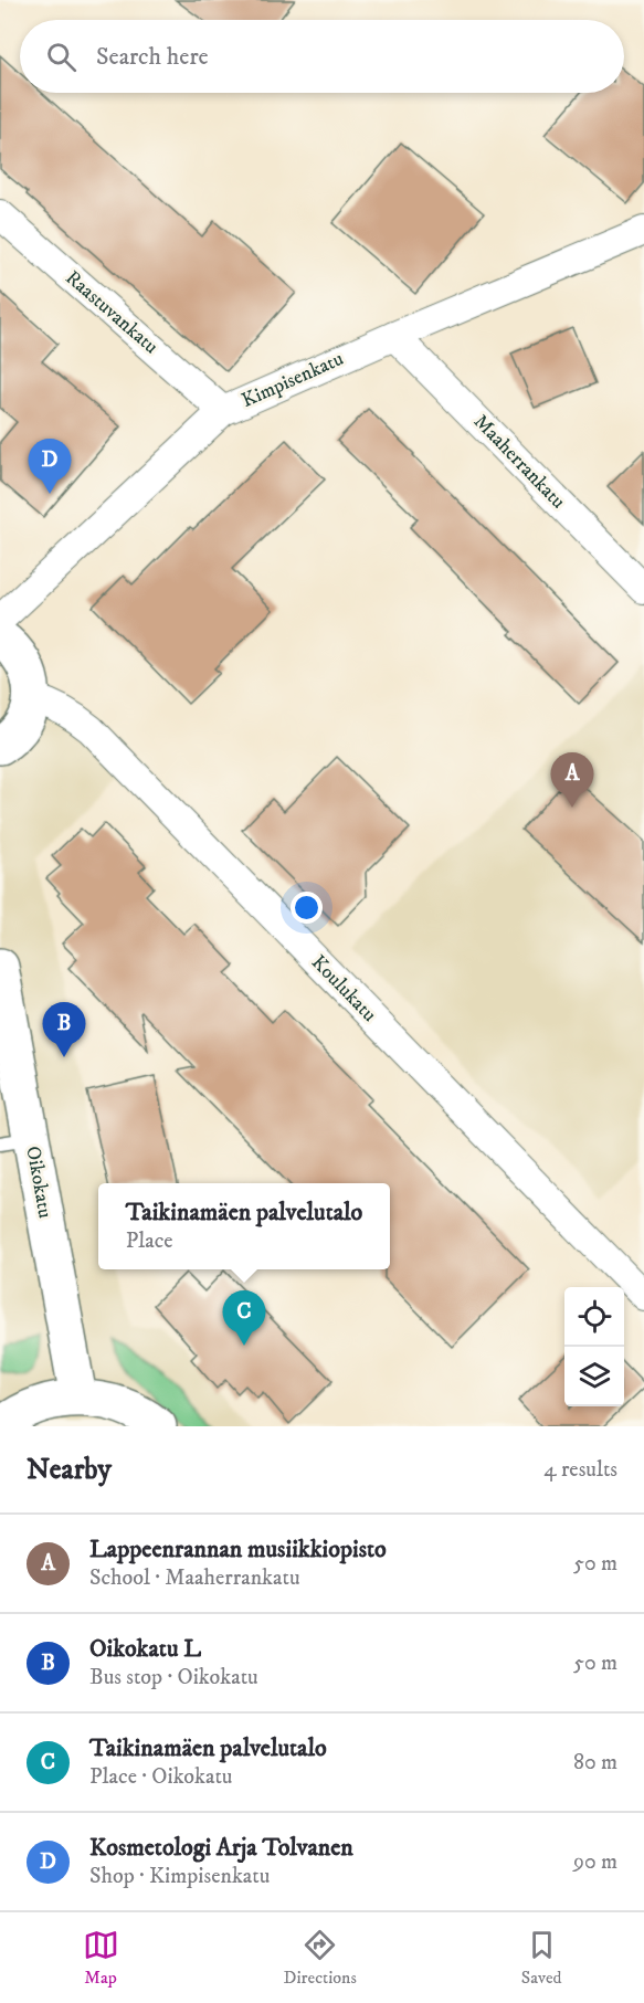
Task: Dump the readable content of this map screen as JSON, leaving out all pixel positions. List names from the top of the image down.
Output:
{
  "streets": {
    "main road": ["Oikokatu"],
    "street": [
      "Raastuvankatu",
      "Kimpisenkatu",
      "Maaherrankatu",
      "Koulukatu"
    ]
  },
  "crossings": [
    ["Raastuvankatu", "Kimpisenkatu"],
    ["Kimpisenkatu", "Maaherrankatu"]
  ],
  "page": {
    "search": "Search here",
    "pins": [
      "D",
      "A",
      "B",
      "C"
    ],
    "popup": ["Taikinamäen palvelutalo", "Place"],
    "heading": ["Nearby", "4 results"],
    "list": [
      {
        "mark": "A",
        "name": "Lappeenrannan musiikkiopisto",
        "note": "School · Maaherrankatu",
        "value": "50 m"
      },
      {
        "mark": "B",
        "name": "Oikokatu L",
        "note": "Bus stop · Oikokatu",
        "value": "50 m"
      },
      {
        "mark": "C",
        "name": "Taikinamäen palvelutalo",
        "note": "Place · Oikokatu",
        "value": "80 m"
      },
      {
        "mark": "D",
        "name": "Kosmetologi Arja Tolvanen",
        "note": "Shop · Kimpisenkatu",
        "value": "90 m"
      }
    ],
    "nav": ["Map", "Directions", "Saved"]
  }
}
